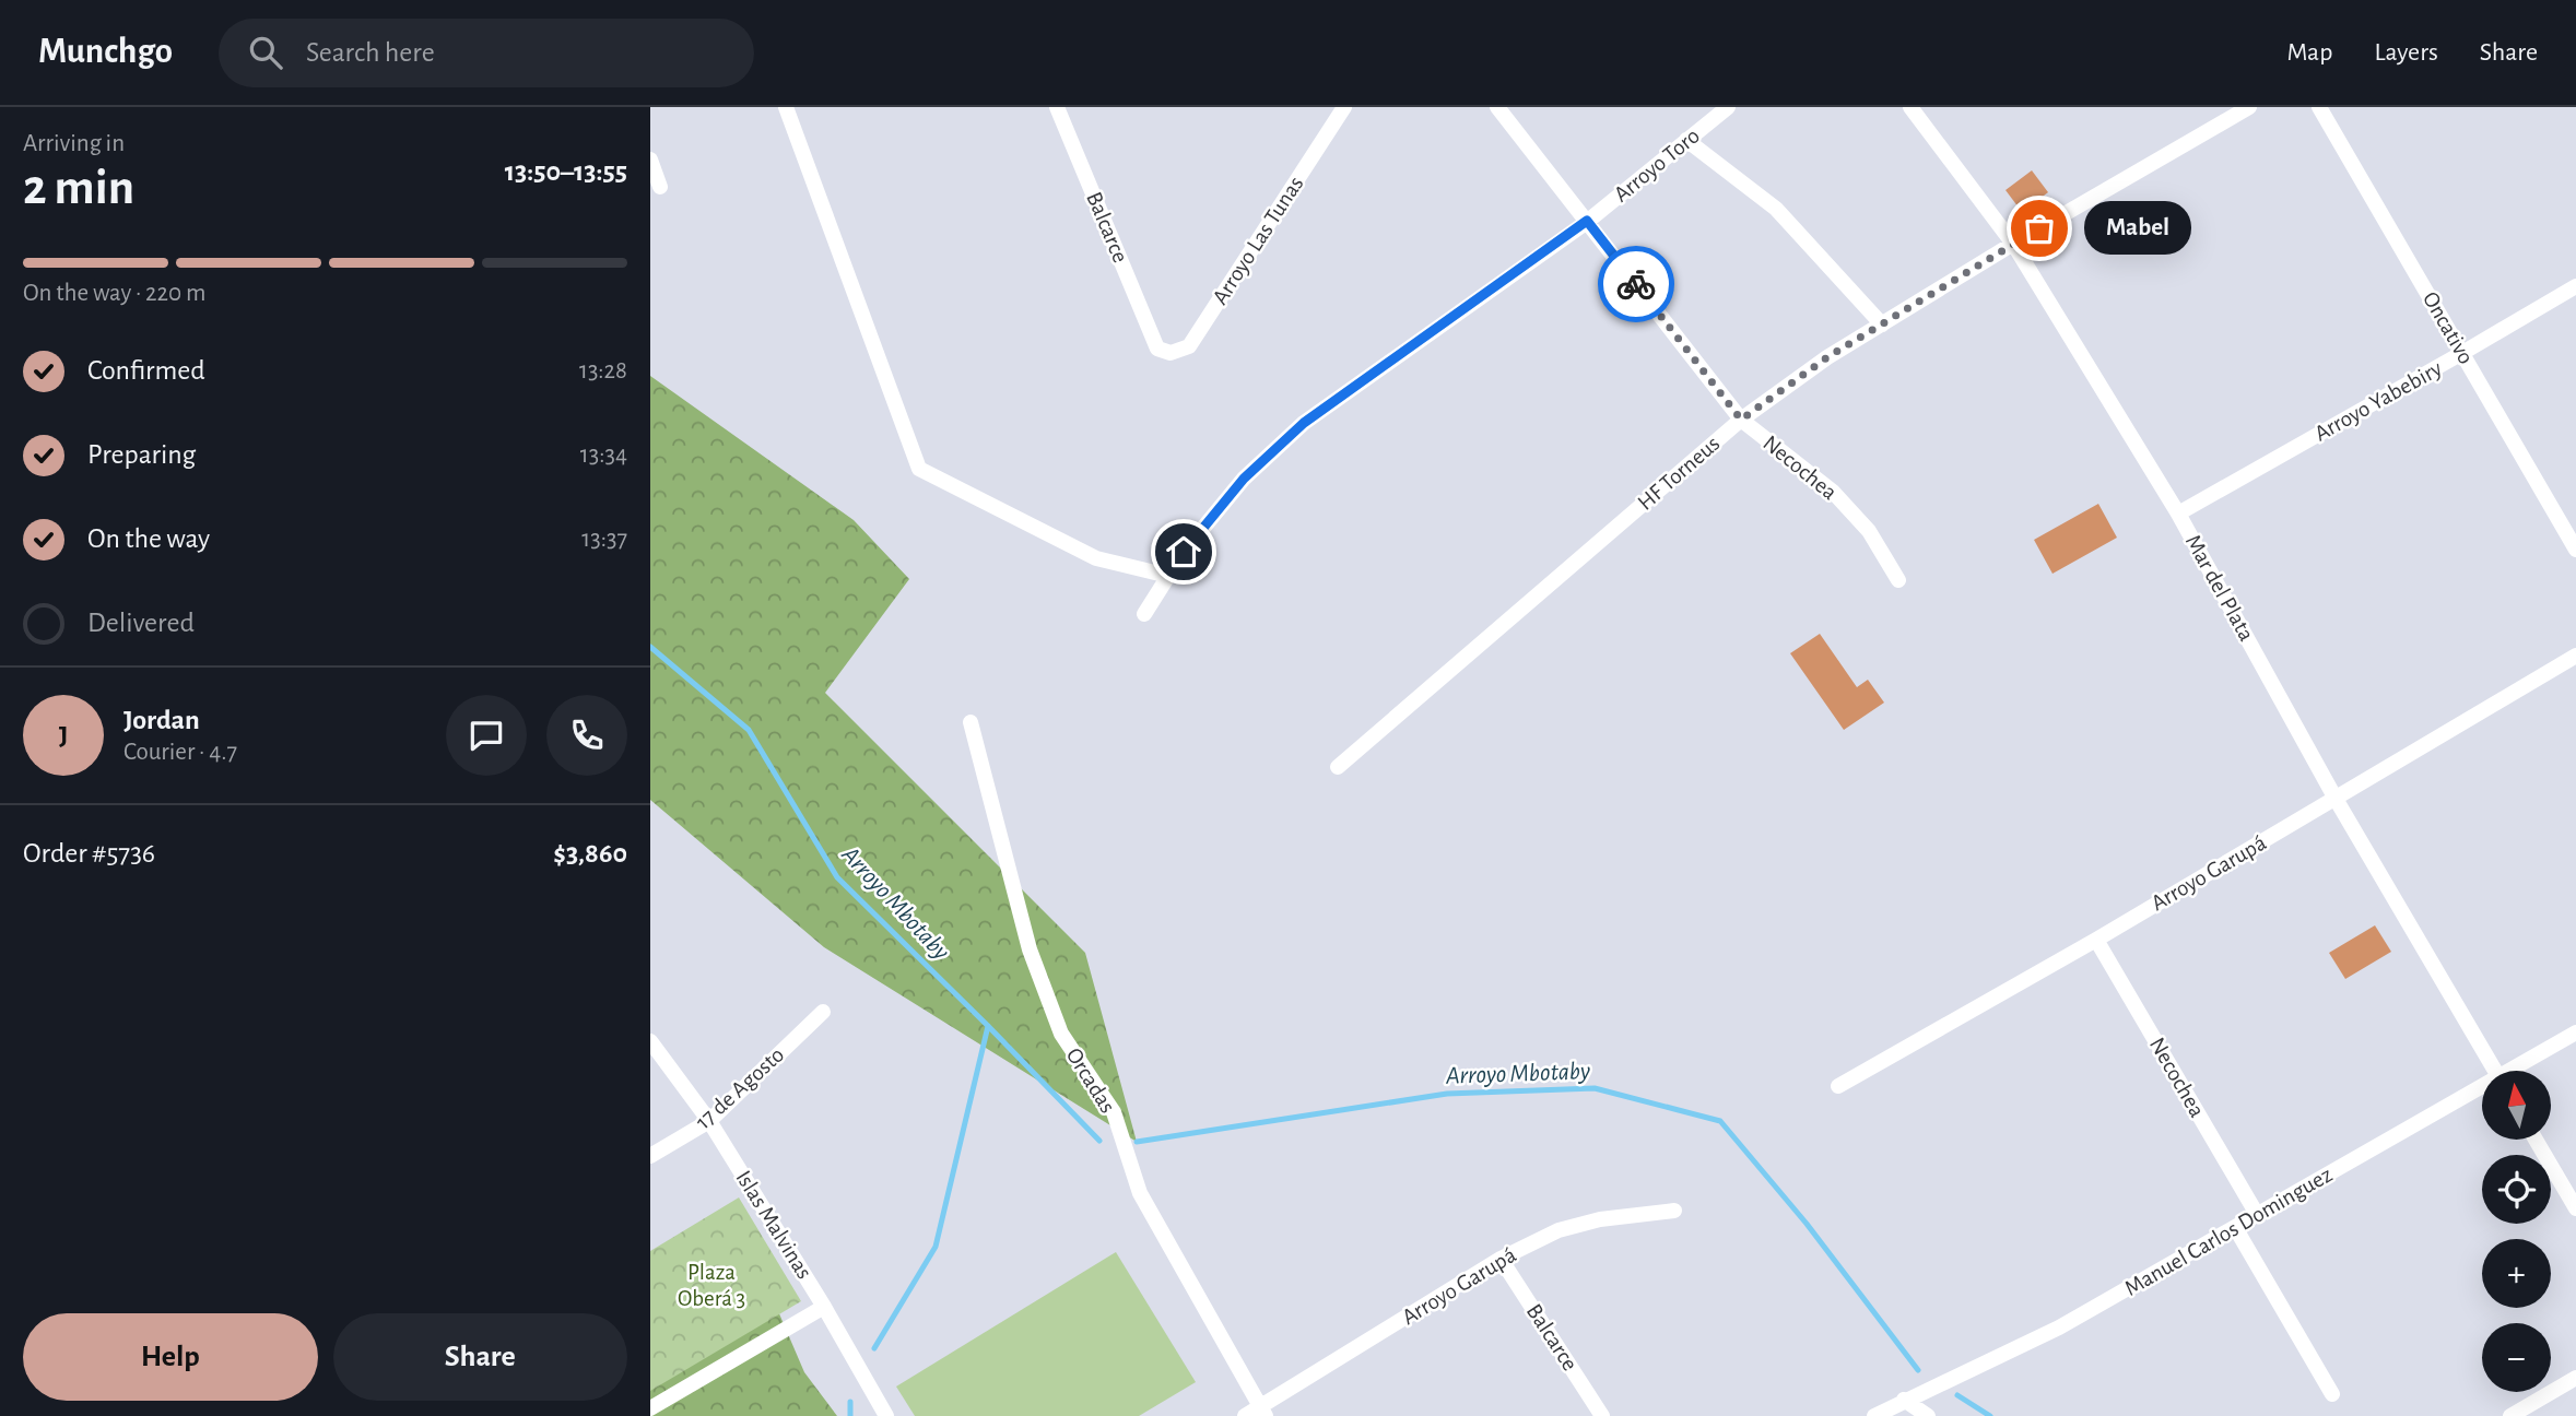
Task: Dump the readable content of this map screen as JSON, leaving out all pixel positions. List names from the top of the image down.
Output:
{
  "streets": {
    "street": [
      "Arroyo Toro",
      "Balcarce",
      "Arroyo Las Tunas",
      "Oncativo",
      "Arroyo Yabebiry",
      "Necochea",
      "HF Torneus",
      "Mar del Plata",
      "Arroyo Garupá",
      "Orcadas",
      "17 de Agosto",
      "Islas Malvinas",
      "Manuel Carlos Dominguez"
    ]
  },
  "crossings": [
    ["Arroyo Toro", "Necochea"],
    ["Balcarce", "Arroyo Las Tunas"],
    ["Balcarce", "Arroyo Garupá"],
    ["Oncativo", "Arroyo Yabebiry"],
    ["Arroyo Yabebiry", "Mar del Plata"],
    ["Necochea", "HF Torneus"],
    ["Necochea", "Arroyo Garupá"],
    ["Necochea", "Manuel Carlos Dominguez"],
    ["HF Torneus", "Mar del Plata"],
    ["Mar del Plata", "Arroyo Garupá"],
    ["Arroyo Garupá", "Orcadas"],
    ["17 de Agosto", "Islas Malvinas"]
  ],
  "water": ["Arroyo Mbotaby"],
  "parks": ["Plaza Oberá 3"],
  "places": ["Mabel"],
  "north": "top",
  "page": {
    "header": "Munchgo",
    "search": "Search here",
    "nav": ["Map", "Layers", "Share"],
    "heading": ["2 min", "Arriving in", "13:50–13:55"],
    "panel": [
      "Jordan",
      "Courier · 4.7",
      "Order #5736",
      "$3,860"
    ],
    "bubble": "Mabel",
    "bar": "On the way · 220 m",
    "list": [
      ["Confirmed", "13:28"],
      ["Preparing", "13:34"],
      ["On the way", "13:37"],
      "Delivered"
    ],
    "round": "J",
    "map_buttons": ["+", "−"],
    "buttons": ["Help", "Share"]
  }
}
